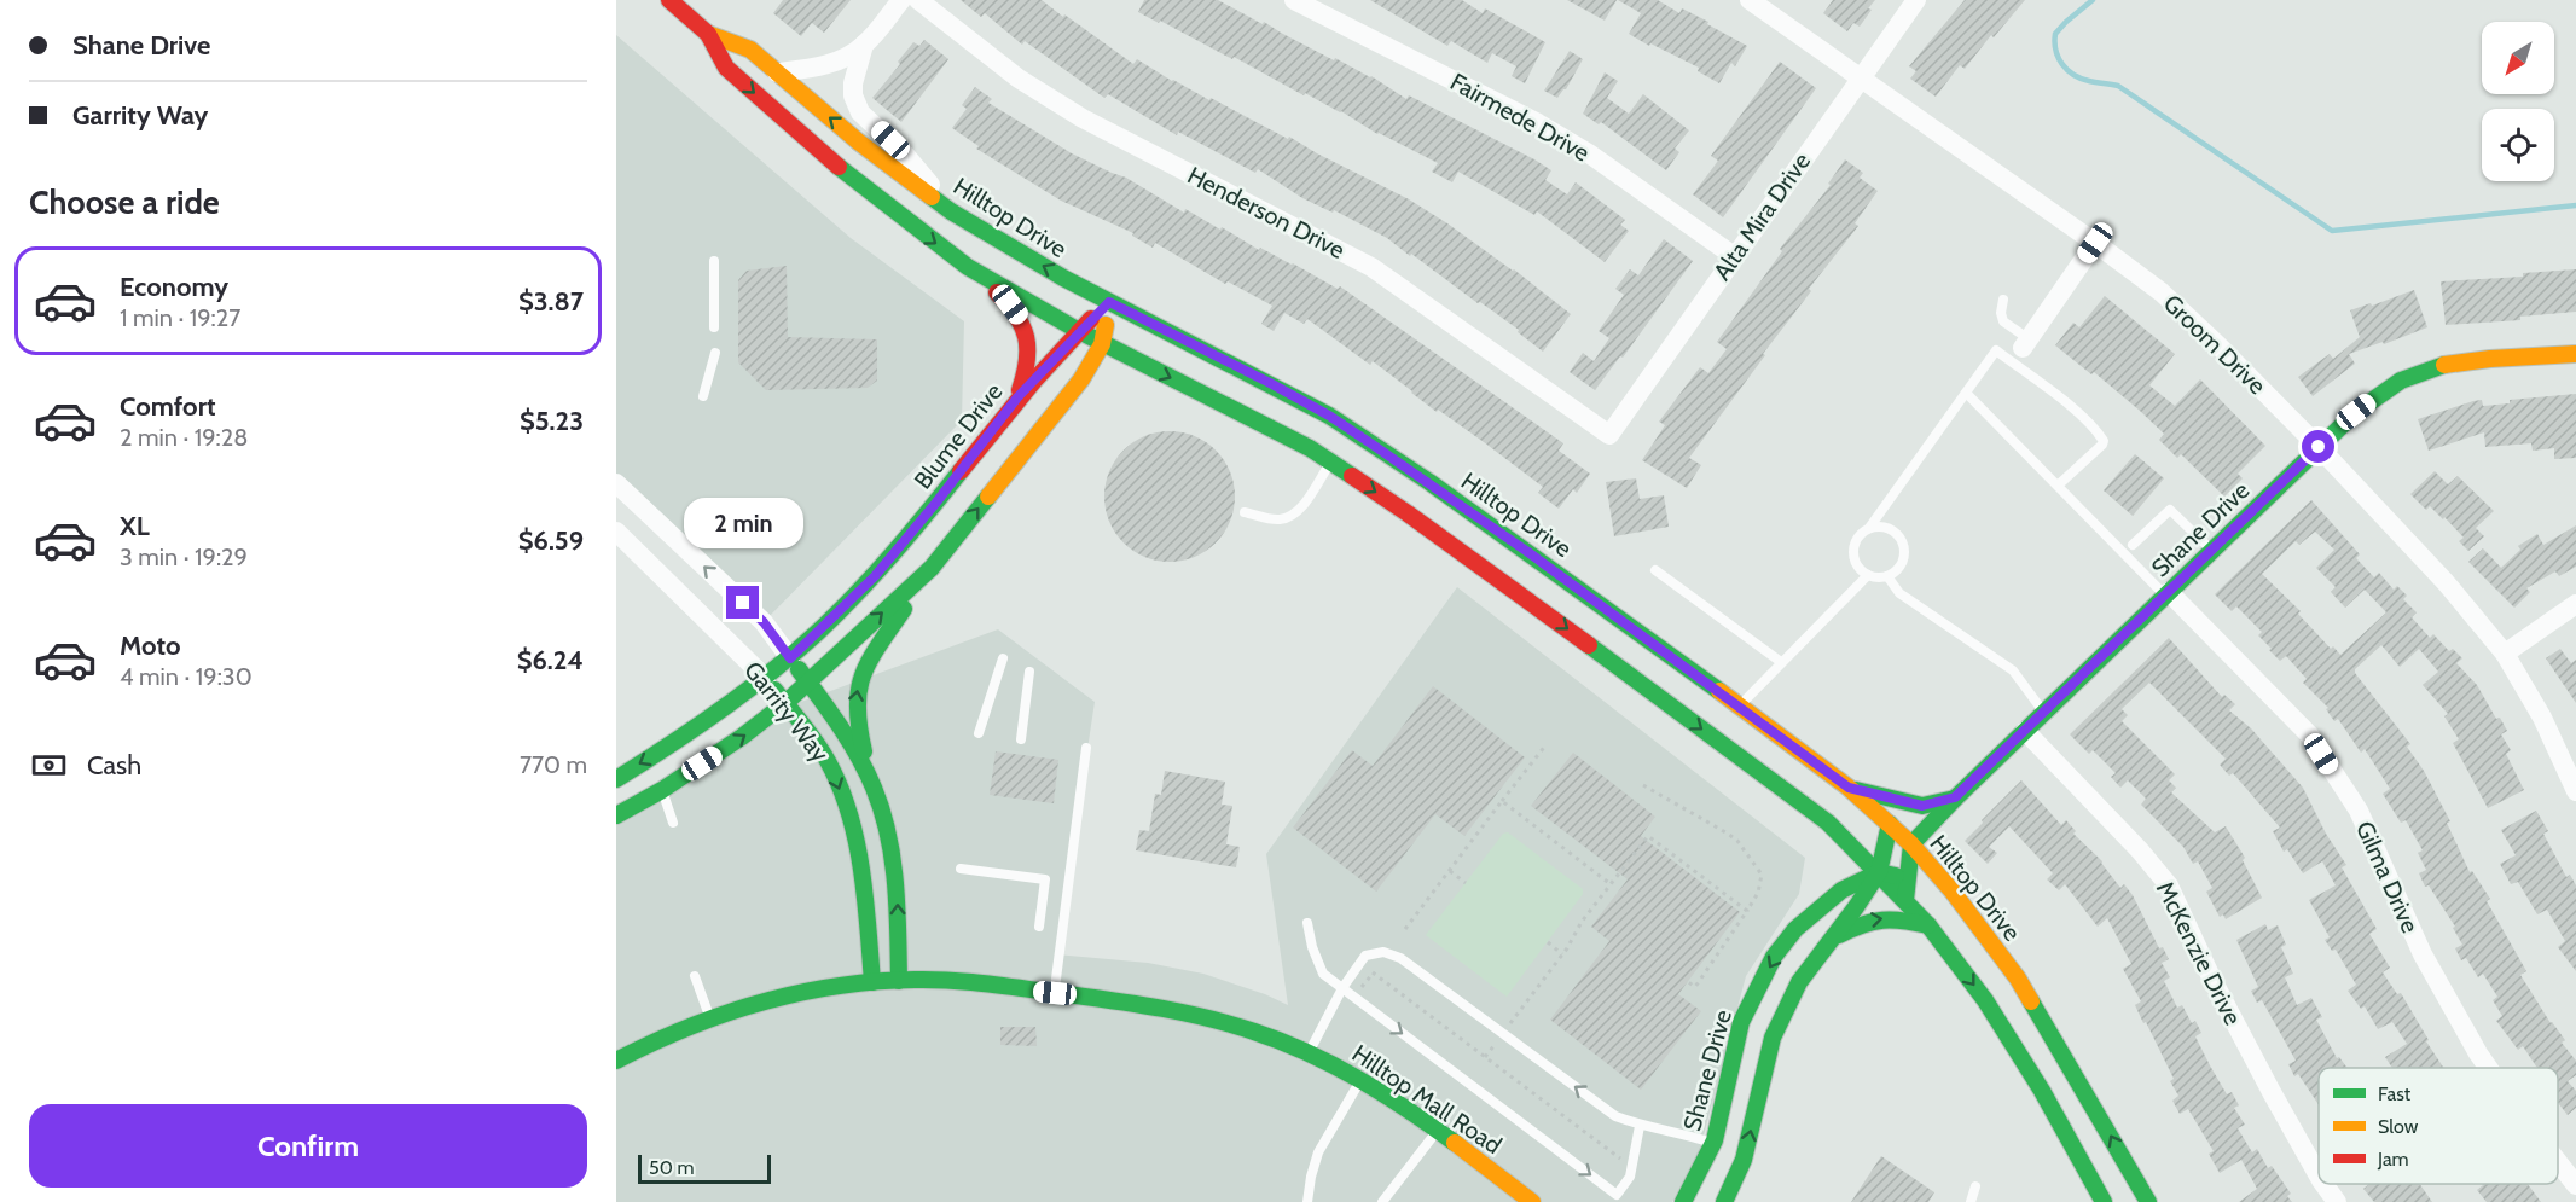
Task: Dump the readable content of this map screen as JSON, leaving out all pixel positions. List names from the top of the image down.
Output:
{
  "streets": {
    "street": [
      "Fairmede Drive",
      "Henderson Drive",
      "Alta Mira Drive",
      "Hilltop Drive",
      "Groom Drive",
      "Blume Drive",
      "Shane Drive",
      "Garrity Way",
      "Gilma Drive",
      "McKenzie Drive",
      "Hilltop Mall Road"
    ]
  },
  "crossings": [
    ["Fairmede Drive", "Alta Mira Drive"],
    ["Henderson Drive", "Alta Mira Drive"],
    ["Alta Mira Drive", "Groom Drive"],
    ["Hilltop Drive", "Blume Drive"],
    ["Hilltop Drive", "Shane Drive"],
    ["Groom Drive", "Shane Drive"],
    ["Blume Drive", "Garrity Way"],
    ["Shane Drive", "Gilma Drive"],
    ["Shane Drive", "McKenzie Drive"],
    ["Garrity Way", "Hilltop Mall Road"]
  ],
  "legend": ["Fast", "Slow", "Jam"],
  "scale_bar": "50 m",
  "north": "bottom left",
  "page": {
    "banner": ["Shane Drive", "Garrity Way"],
    "heading": "Choose a ride",
    "list": [
      {
        "name": "Economy",
        "note": "1 min · 19:27",
        "value": "$3.87"
      },
      {
        "name": "Comfort",
        "note": "2 min · 19:28",
        "value": "$5.23"
      },
      {
        "name": "XL",
        "note": "3 min · 19:29",
        "value": "$6.59"
      },
      {
        "name": "Moto",
        "note": "4 min · 19:30",
        "value": "$6.24"
      }
    ],
    "bubble": "2 min",
    "pay": ["Cash", "770 m"],
    "buttons": "Confirm",
    "scale": "50 m"
  }
}
